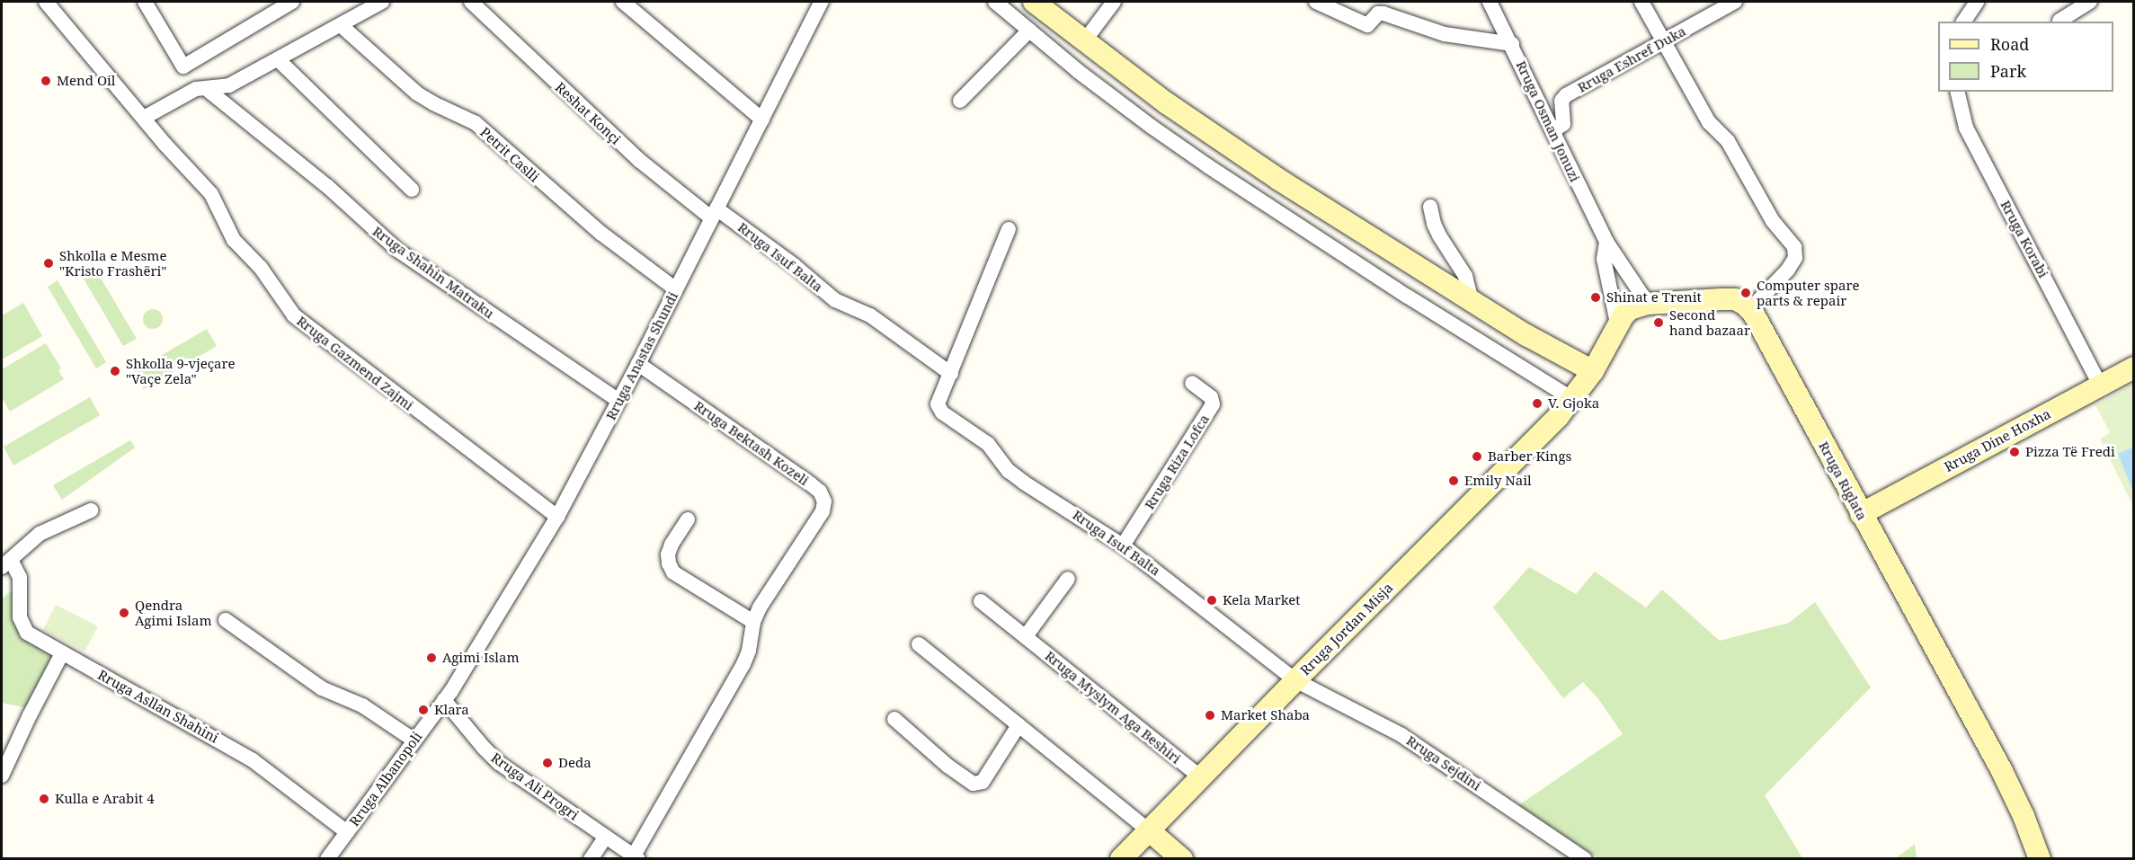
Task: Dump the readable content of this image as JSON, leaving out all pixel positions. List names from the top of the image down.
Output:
{
  "streets": {
    "street": [
      "Rruga Eshref Duka",
      "Reshat Konçi",
      "Rruga Osman Jonuzi",
      "Petrit Caslli",
      "Rruga Korabi",
      "Rruga Isuf Balta",
      "Rruga Shahin Matraku",
      "Rruga Anastas Shundi",
      "Rruga Gazmend Zajmi",
      "Rruga Dine Hoxha",
      "Rruga Bektash Kozeli",
      "Rruga Riza Lofca",
      "Rruga Riglata",
      "Rruga Jordan Misja",
      "Rruga Asllan Shahini",
      "Rruga Myslym Aga Beshiri",
      "Rruga Sejdini",
      "Rruga Albanopoli",
      "Rruga Ali Progri"
    ]
  },
  "crossings": [
    ["Rruga Eshref Duka", "Rruga Osman Jonuzi"],
    ["Reshat Konçi", "Rruga Isuf Balta"],
    ["Reshat Konçi", "Rruga Anastas Shundi"],
    ["Petrit Caslli", "Rruga Anastas Shundi"],
    ["Rruga Korabi", "Rruga Dine Hoxha"],
    ["Rruga Isuf Balta", "Rruga Anastas Shundi"],
    ["Rruga Isuf Balta", "Rruga Riza Lofca"],
    ["Rruga Isuf Balta", "Rruga Jordan Misja"],
    ["Rruga Isuf Balta", "Rruga Sejdini"],
    ["Rruga Shahin Matraku", "Rruga Anastas Shundi"],
    ["Rruga Anastas Shundi", "Rruga Gazmend Zajmi"],
    ["Rruga Anastas Shundi", "Rruga Bektash Kozeli"],
    ["Rruga Anastas Shundi", "Rruga Albanopoli"],
    ["Rruga Anastas Shundi", "Rruga Ali Progri"],
    ["Rruga Dine Hoxha", "Rruga Riglata"],
    ["Rruga Bektash Kozeli", "Rruga Ali Progri"],
    ["Rruga Jordan Misja", "Rruga Myslym Aga Beshiri"],
    ["Rruga Jordan Misja", "Rruga Sejdini"],
    ["Rruga Asllan Shahini", "Rruga Albanopoli"],
    ["Rruga Albanopoli", "Rruga Ali Progri"]
  ],
  "places": [
    "Mend Oil",
    "Shkolla e Mesme \"Kristo Frashëri\"",
    "Computer spare parts & repair",
    "Shinat e Trenit",
    "Second hand bazaar",
    "Shkolla 9-vjeçare \"Vaçe Zela\"",
    "V. Gjoka",
    "Pizza Të Fredi",
    "Barber Kings",
    "Emily Nail",
    "Kela Market",
    "Qendra Agimi Islam",
    "Agimi Islam",
    "Klara",
    "Market Shaba",
    "Deda",
    "Kulla e Arabit 4"
  ],
  "legend": ["Road", "Park"]
}
